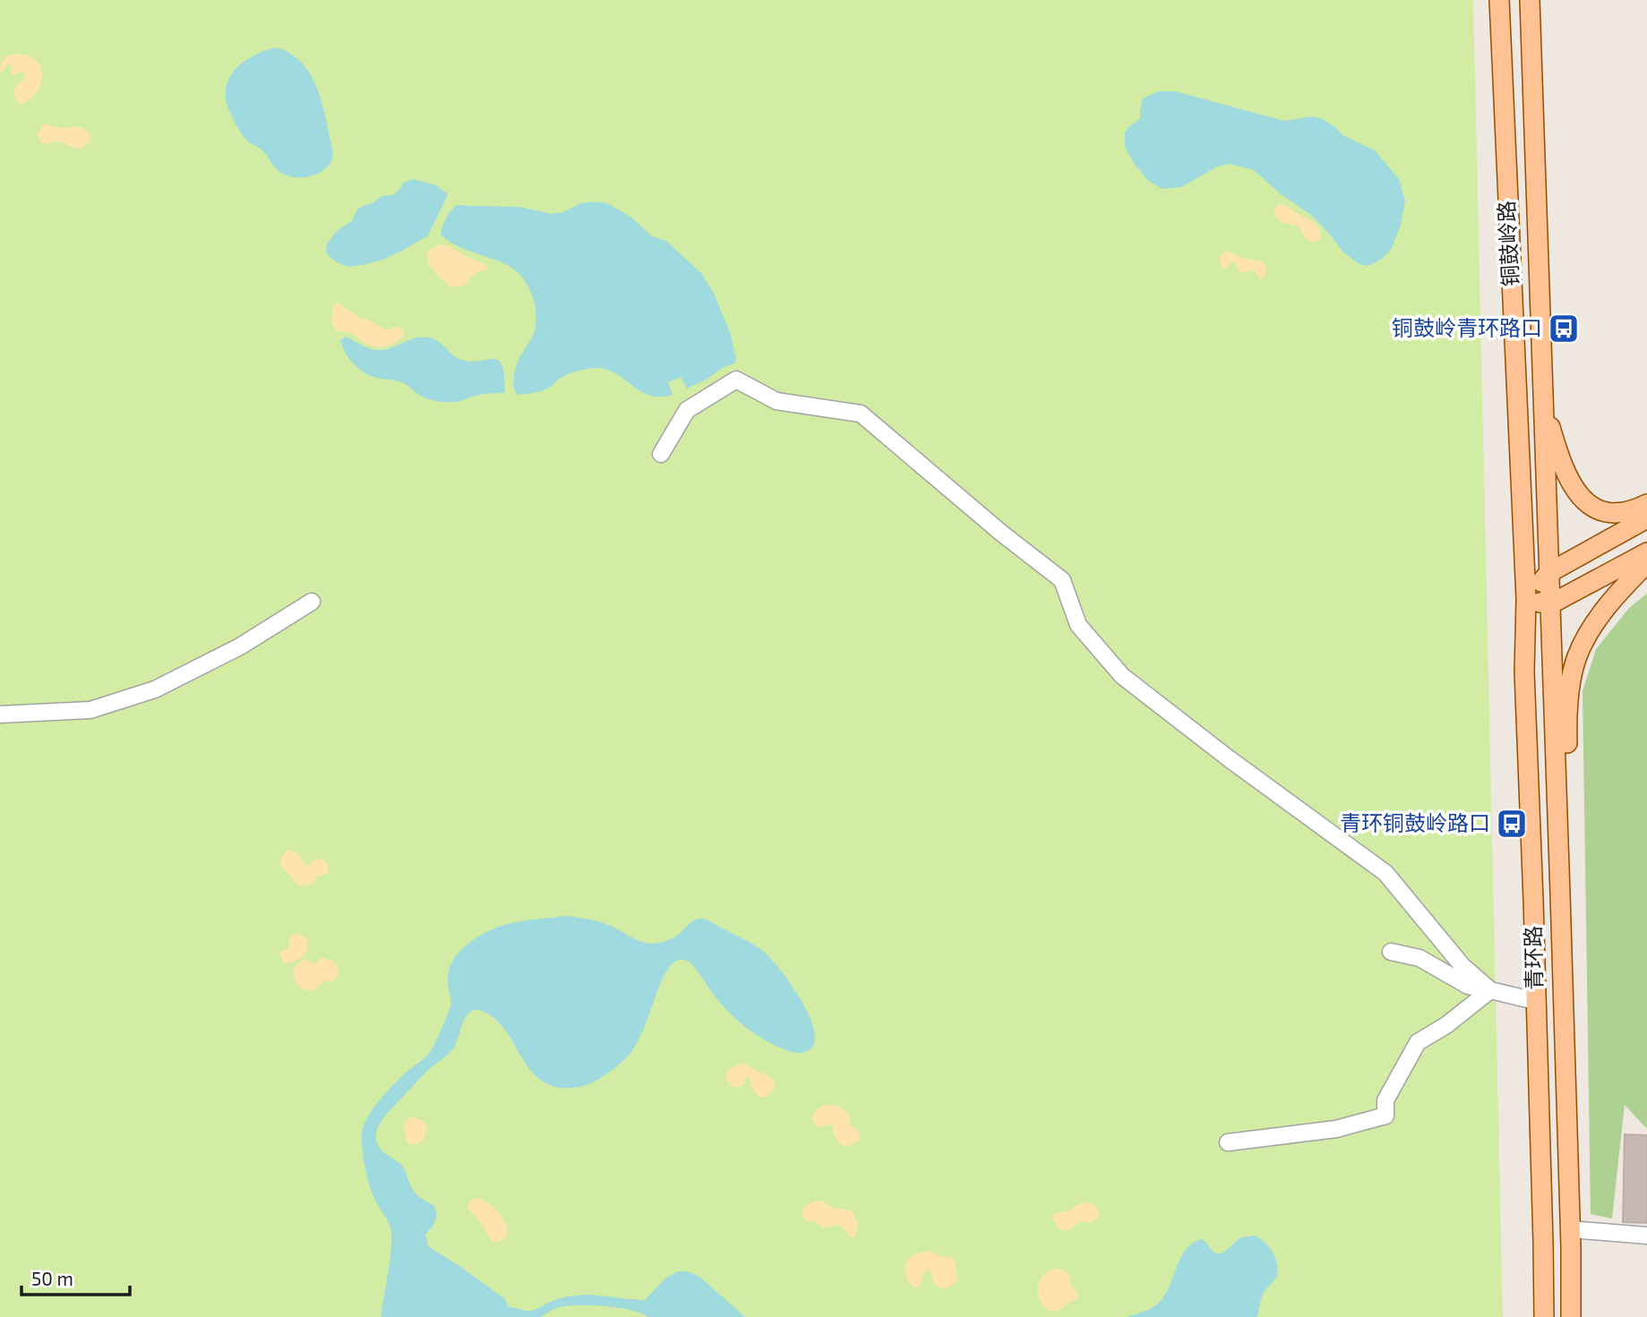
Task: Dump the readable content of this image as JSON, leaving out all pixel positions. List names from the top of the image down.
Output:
{
  "streets": {
    "main road": ["铜鼓岭路", "青环路"]
  },
  "crossings": [
    ["铜鼓岭路", "青环路"]
  ],
  "places": {
    "bus stop": ["铜鼓岭青环路口", "青环铜鼓岭路口"]
  },
  "scale_bar": "50 m"
}
